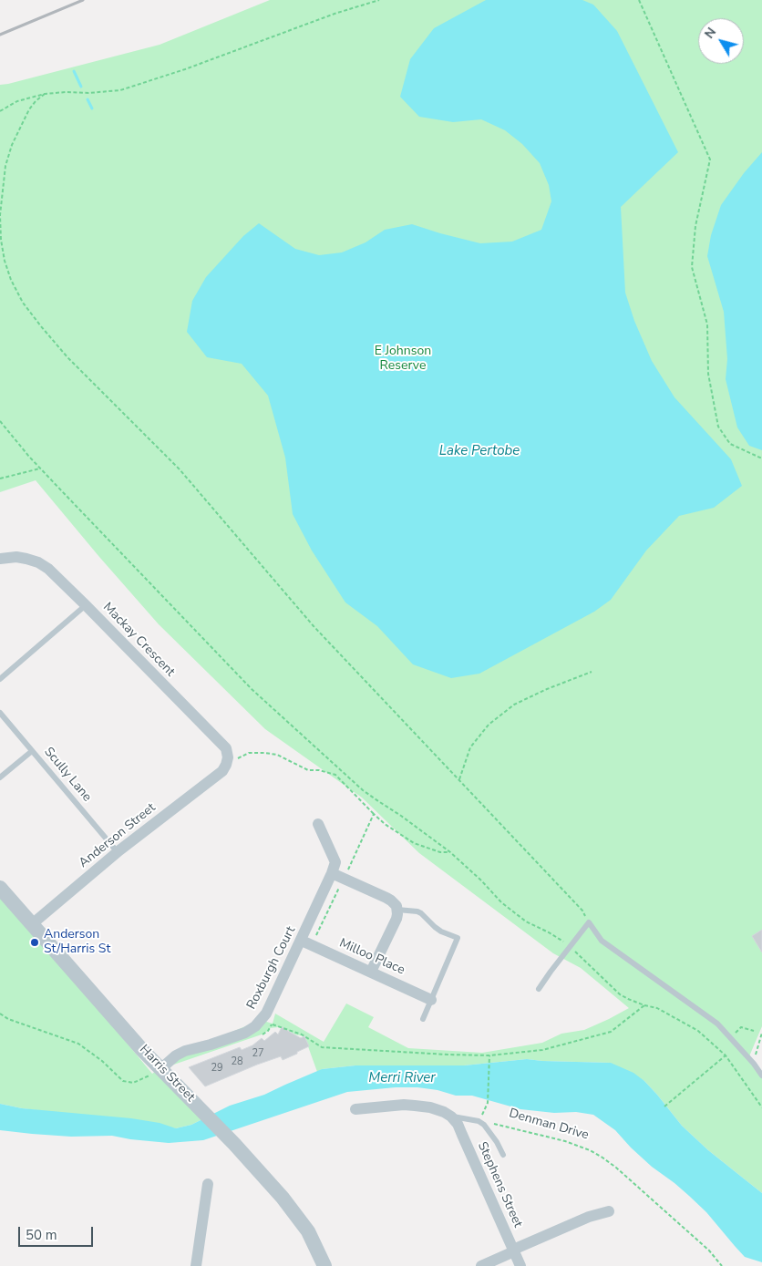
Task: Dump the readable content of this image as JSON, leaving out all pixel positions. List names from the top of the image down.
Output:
{
  "streets": {
    "street": [
      "Mackay Crescent",
      "Anderson Street",
      "Milloo Place",
      "Roxburgh Court",
      "Harris Street",
      "Stephens Street"
    ],
    "lane": ["Scully Lane"],
    "path": ["Denman Drive"]
  },
  "crossings": [
    ["Mackay Crescent", "Anderson Street"],
    ["Scully Lane", "Anderson Street"],
    ["Anderson Street", "Harris Street"],
    ["Milloo Place", "Roxburgh Court"],
    ["Roxburgh Court", "Harris Street"]
  ],
  "water": ["Lake Pertobe", "Merri River"],
  "parks": ["E Johnson Reserve"],
  "places": ["Anderson St/Harris St"],
  "house_numbers": ["27", "28", "29"],
  "scale_bar": "50 m",
  "north": "top left"
}
